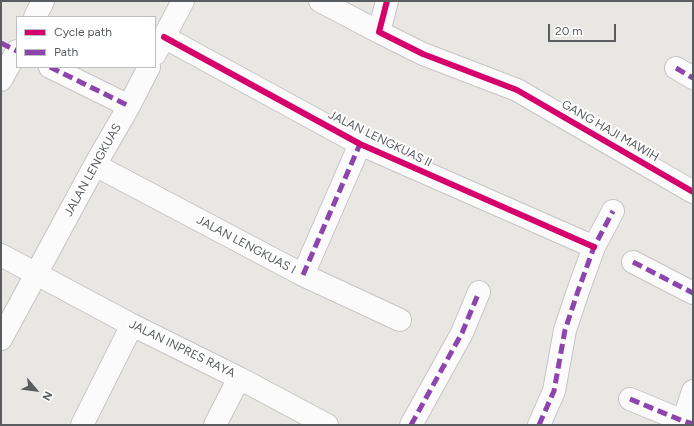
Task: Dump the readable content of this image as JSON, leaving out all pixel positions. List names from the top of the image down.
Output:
{
  "streets": {
    "street": [
      "GANG HAJI MAWIH",
      "JALAN LENGKUAS II",
      "JALAN LENGKUAS",
      "JALAN LENGKUAS I",
      "JALAN INPRES RAYA"
    ]
  },
  "crossings": [
    ["JALAN LENGKUAS", "JALAN LENGKUAS I"],
    ["JALAN LENGKUAS", "JALAN INPRES RAYA"]
  ],
  "legend": ["Cycle path", "Path"],
  "scale_bar": "20 m",
  "north": "bottom right"
}
